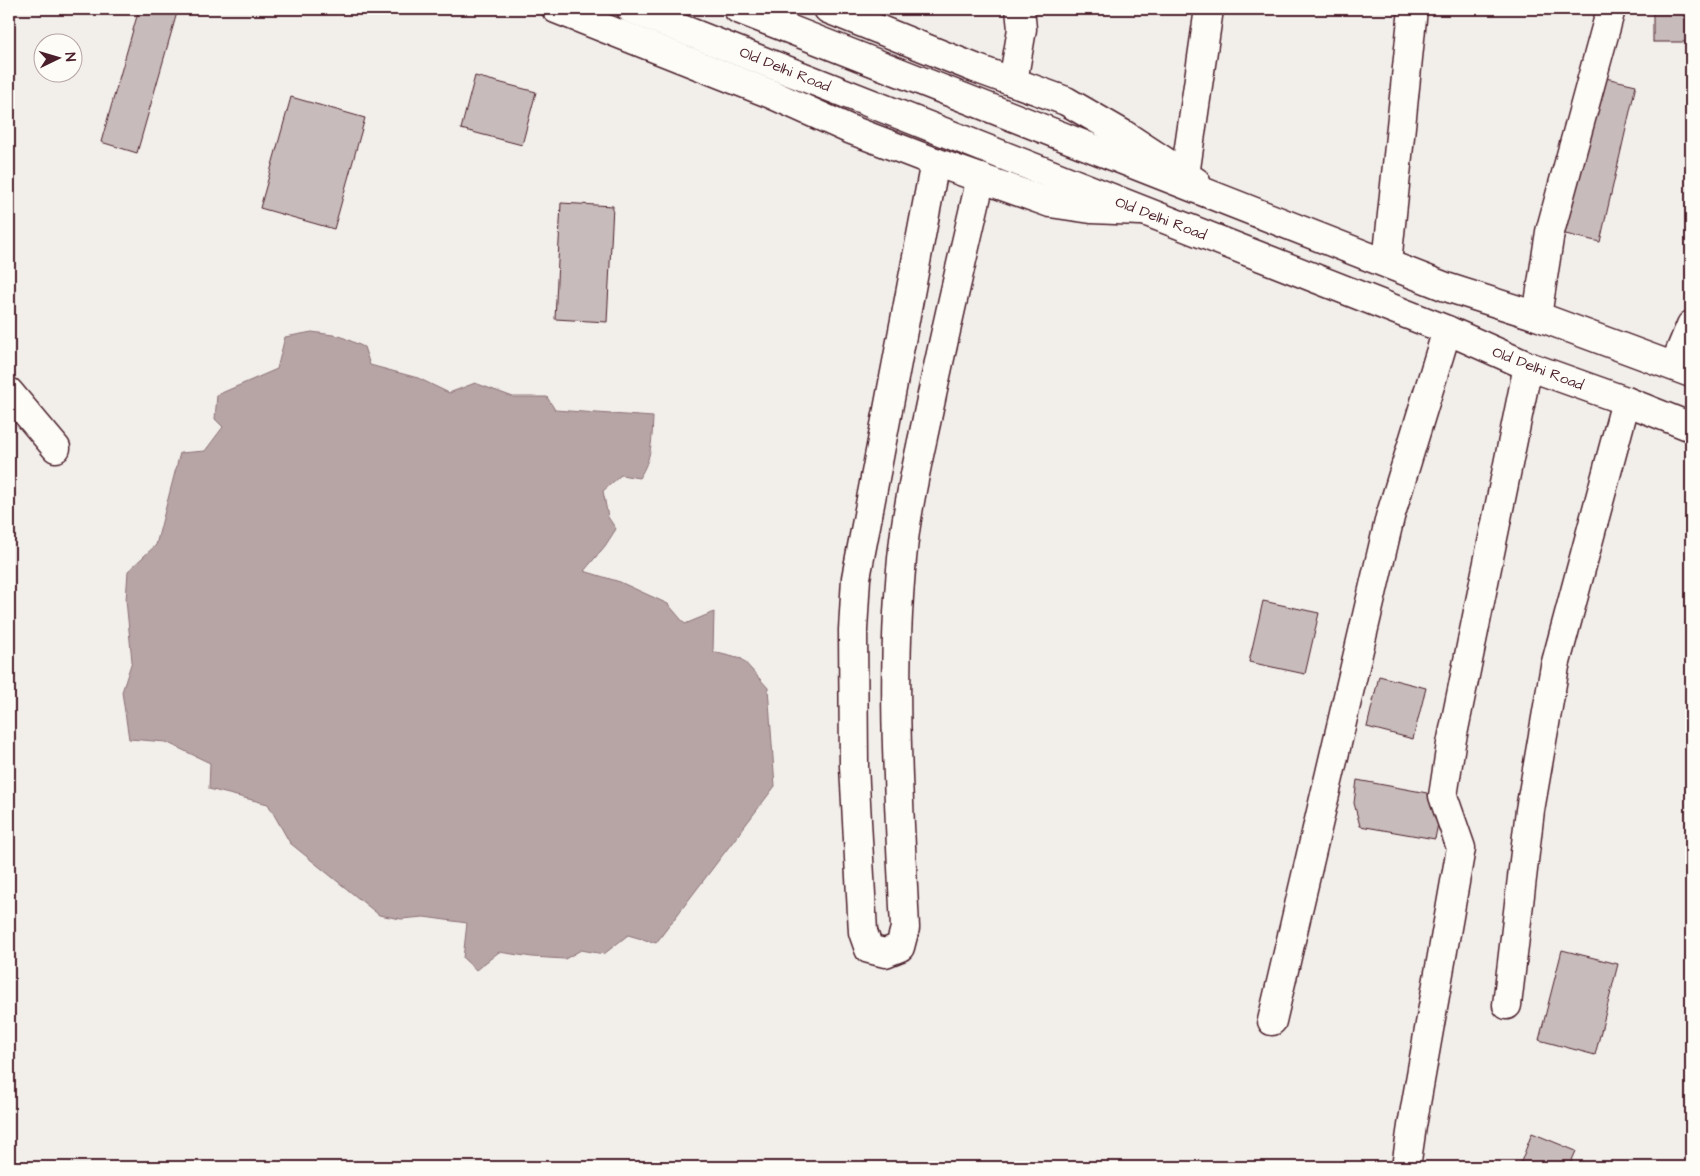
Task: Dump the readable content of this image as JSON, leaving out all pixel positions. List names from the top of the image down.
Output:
{
  "streets": {
    "street": ["Old Delhi Road"]
  },
  "north": "right"
}
